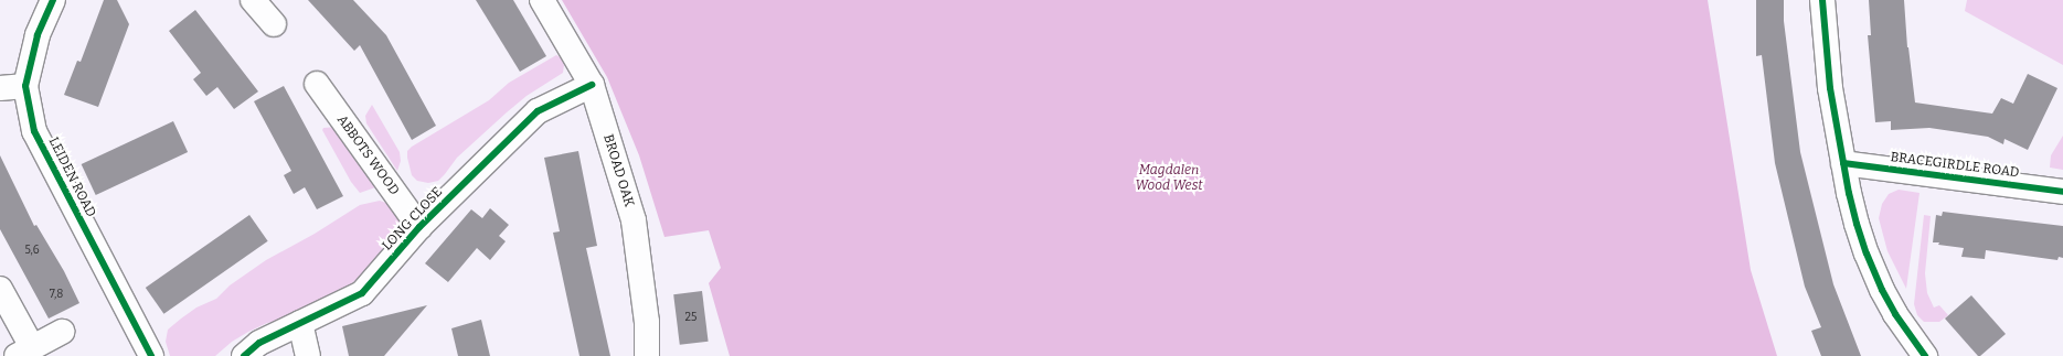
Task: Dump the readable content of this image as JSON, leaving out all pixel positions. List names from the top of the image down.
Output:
{
  "streets": {
    "street": [
      "ABBOTS WOOD",
      "BRACEGIRDLE ROAD",
      "BROAD OAK",
      "LEIDEN ROAD",
      "LONG CLOSE"
    ]
  },
  "crossings": [
    ["ABBOTS WOOD", "LONG CLOSE"],
    ["BROAD OAK", "LONG CLOSE"]
  ],
  "parks": ["Magdalen Wood West"],
  "house_numbers": ["5,6", "7,8", "25"]
}
